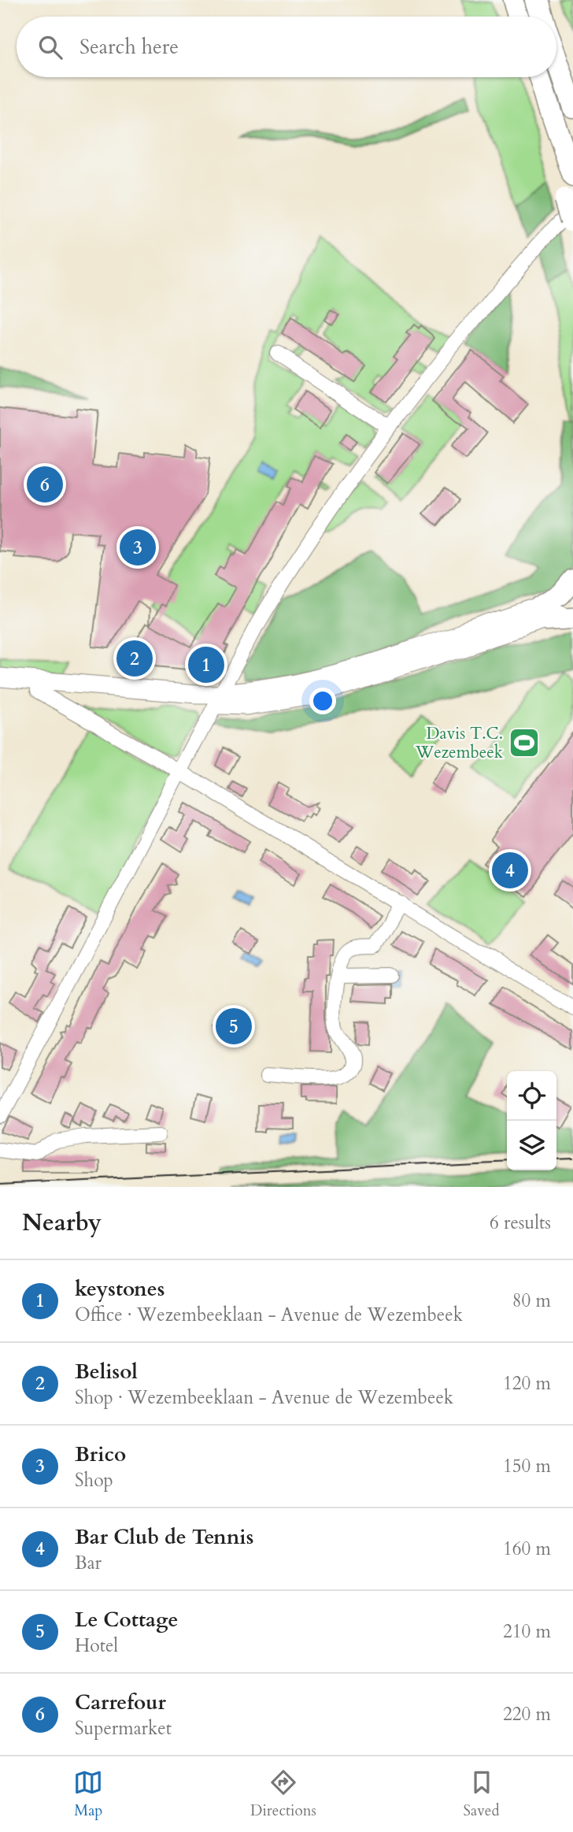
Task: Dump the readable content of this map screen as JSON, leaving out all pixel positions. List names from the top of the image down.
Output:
{
  "places": {
    "sports": ["Davis T.C. Wezembeek"]
  },
  "page": {
    "search": "Search here",
    "pins": [
      "6",
      "3",
      "2",
      "1",
      "4",
      "5"
    ],
    "heading": ["Nearby", "6 results"],
    "list": [
      {
        "mark": "1",
        "name": "keystones",
        "note": "Office · Wezembeeklaan - Avenue de Wezembeek",
        "value": "80 m"
      },
      {
        "mark": "2",
        "name": "Belisol",
        "note": "Shop · Wezembeeklaan - Avenue de Wezembeek",
        "value": "120 m"
      },
      {
        "mark": "3",
        "name": "Brico",
        "note": "Shop",
        "value": "150 m"
      },
      {
        "mark": "4",
        "name": "Bar Club de Tennis",
        "note": "Bar",
        "value": "160 m"
      },
      {
        "mark": "5",
        "name": "Le Cottage",
        "note": "Hotel",
        "value": "210 m"
      },
      {
        "mark": "6",
        "name": "Carrefour",
        "note": "Supermarket",
        "value": "220 m"
      }
    ],
    "nav": ["Map", "Directions", "Saved"]
  }
}
